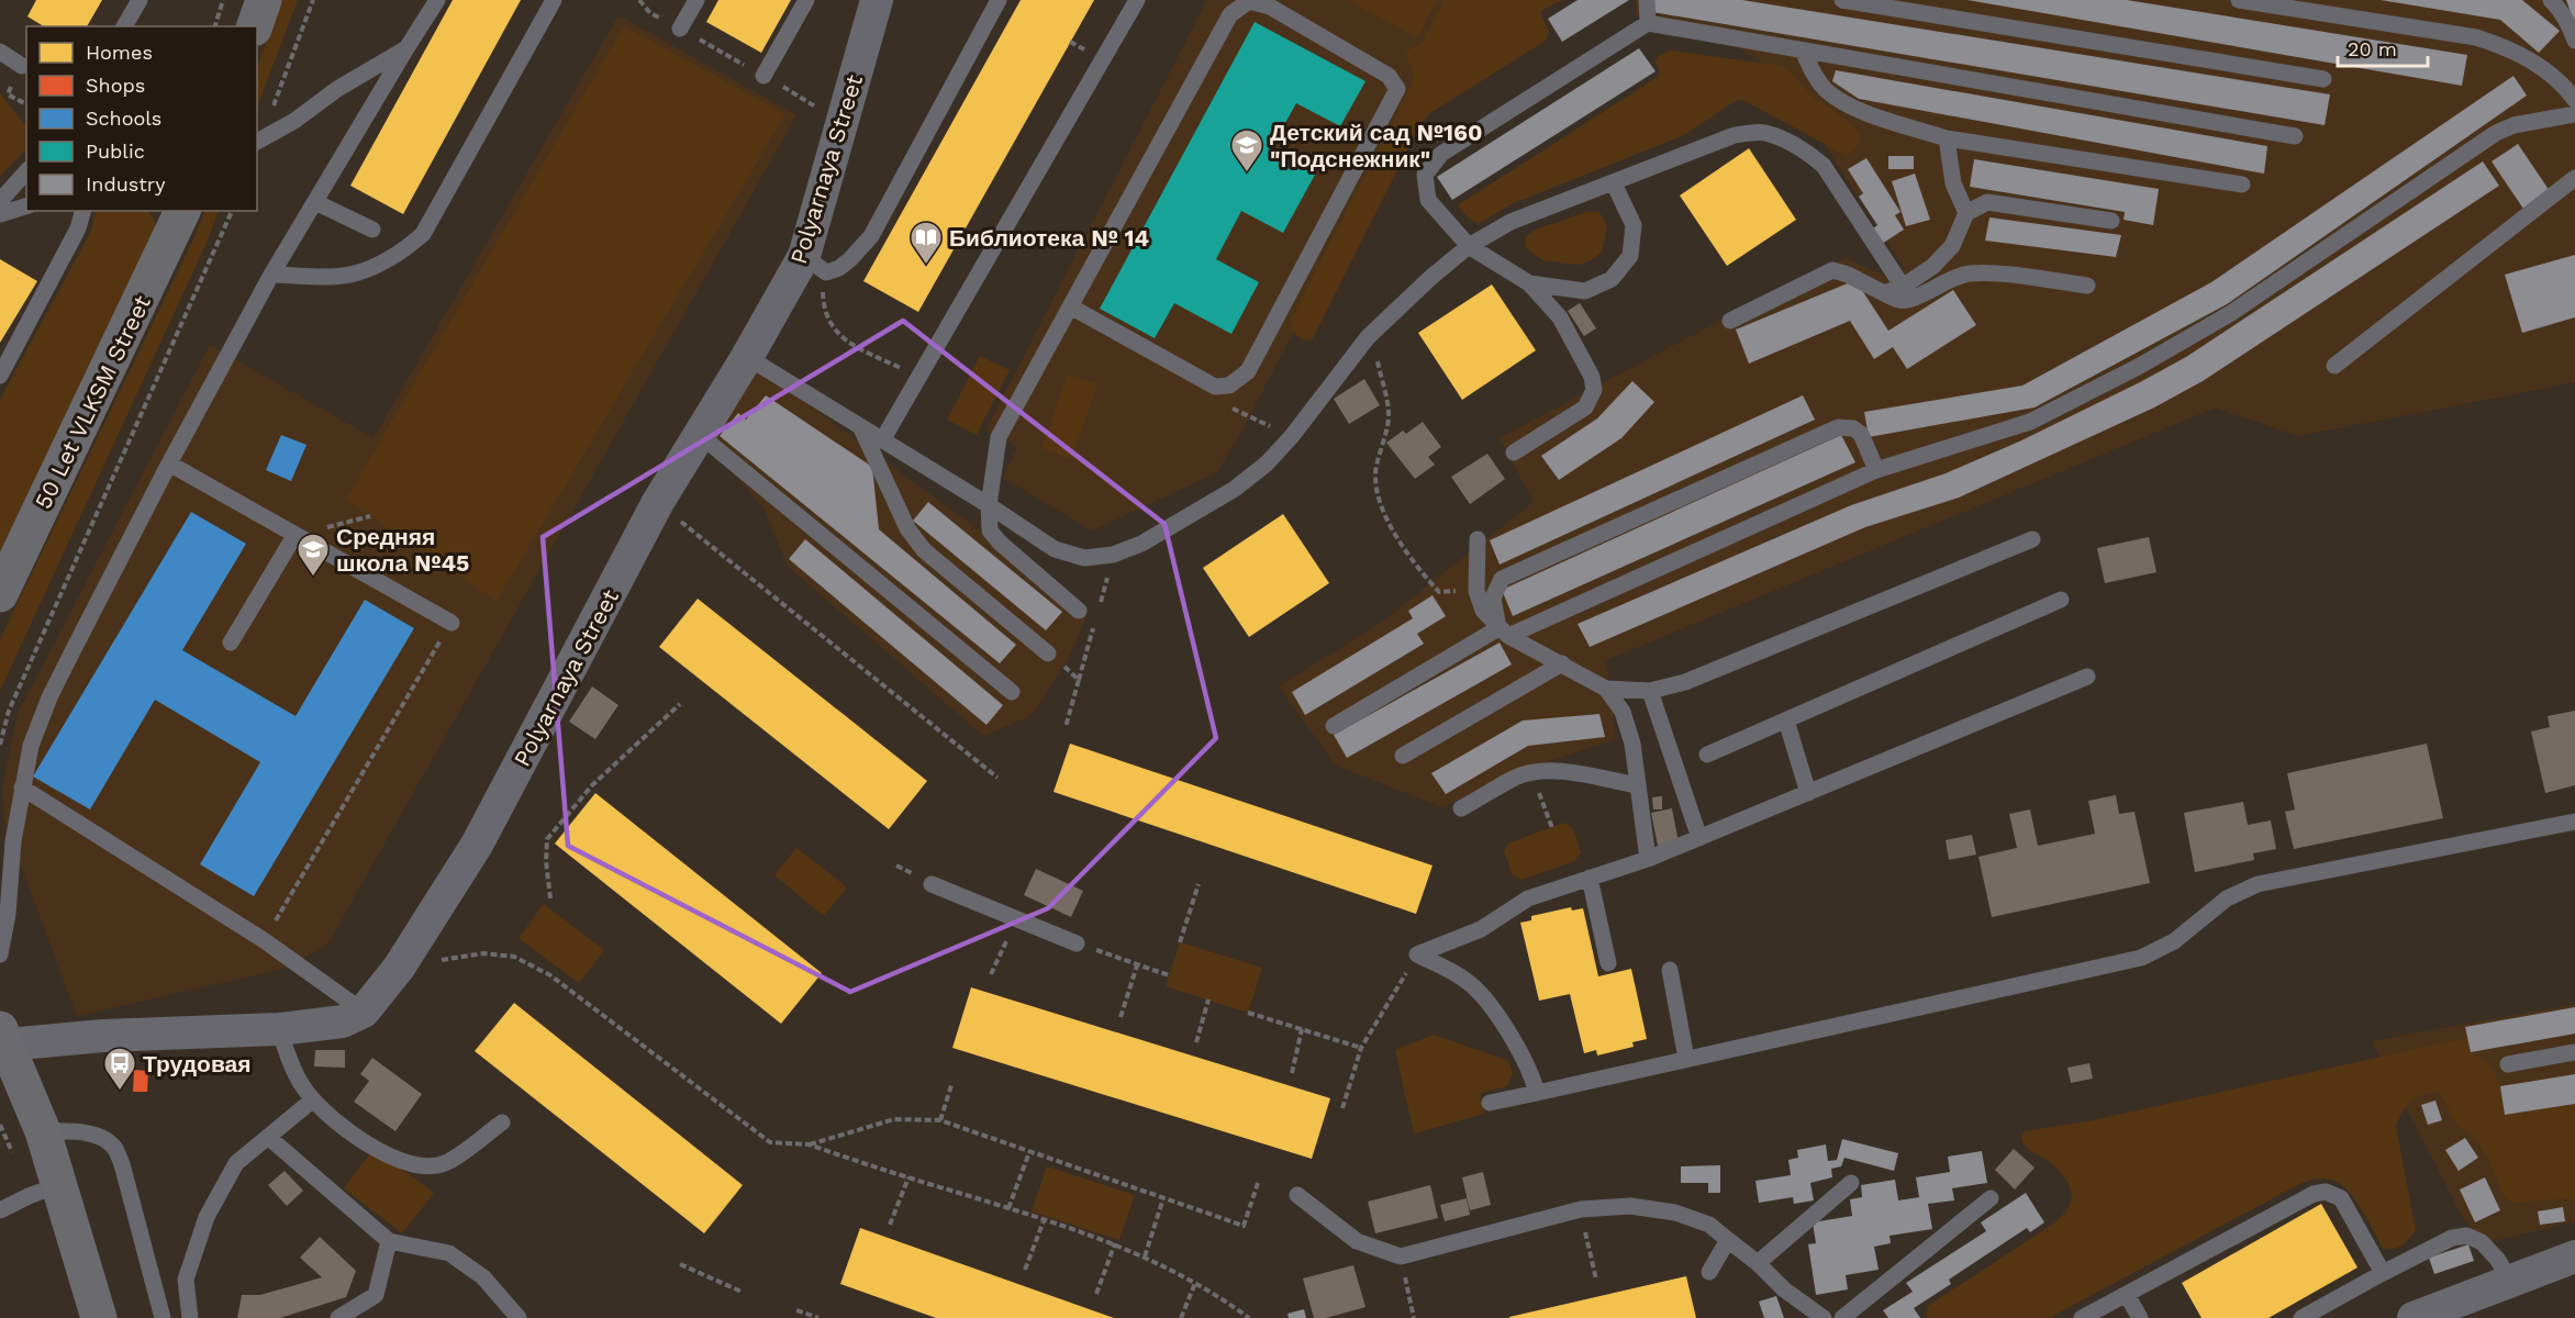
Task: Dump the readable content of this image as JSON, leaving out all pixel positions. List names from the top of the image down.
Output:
{
  "streets": {
    "main road": ["50 Let VLKSM Street"],
    "street": ["Polyarnaya Street"]
  },
  "places": {
    "school or university": ["Детский сад №160 \"Подснежник\"", "Средняя школа №45"],
    "library": ["Библиотека № 14"],
    "bus stop": ["Трудовая"]
  },
  "legend": [
    "Homes",
    "Shops",
    "Schools",
    "Public",
    "Industry"
  ],
  "scale_bar": "20 m"
}
